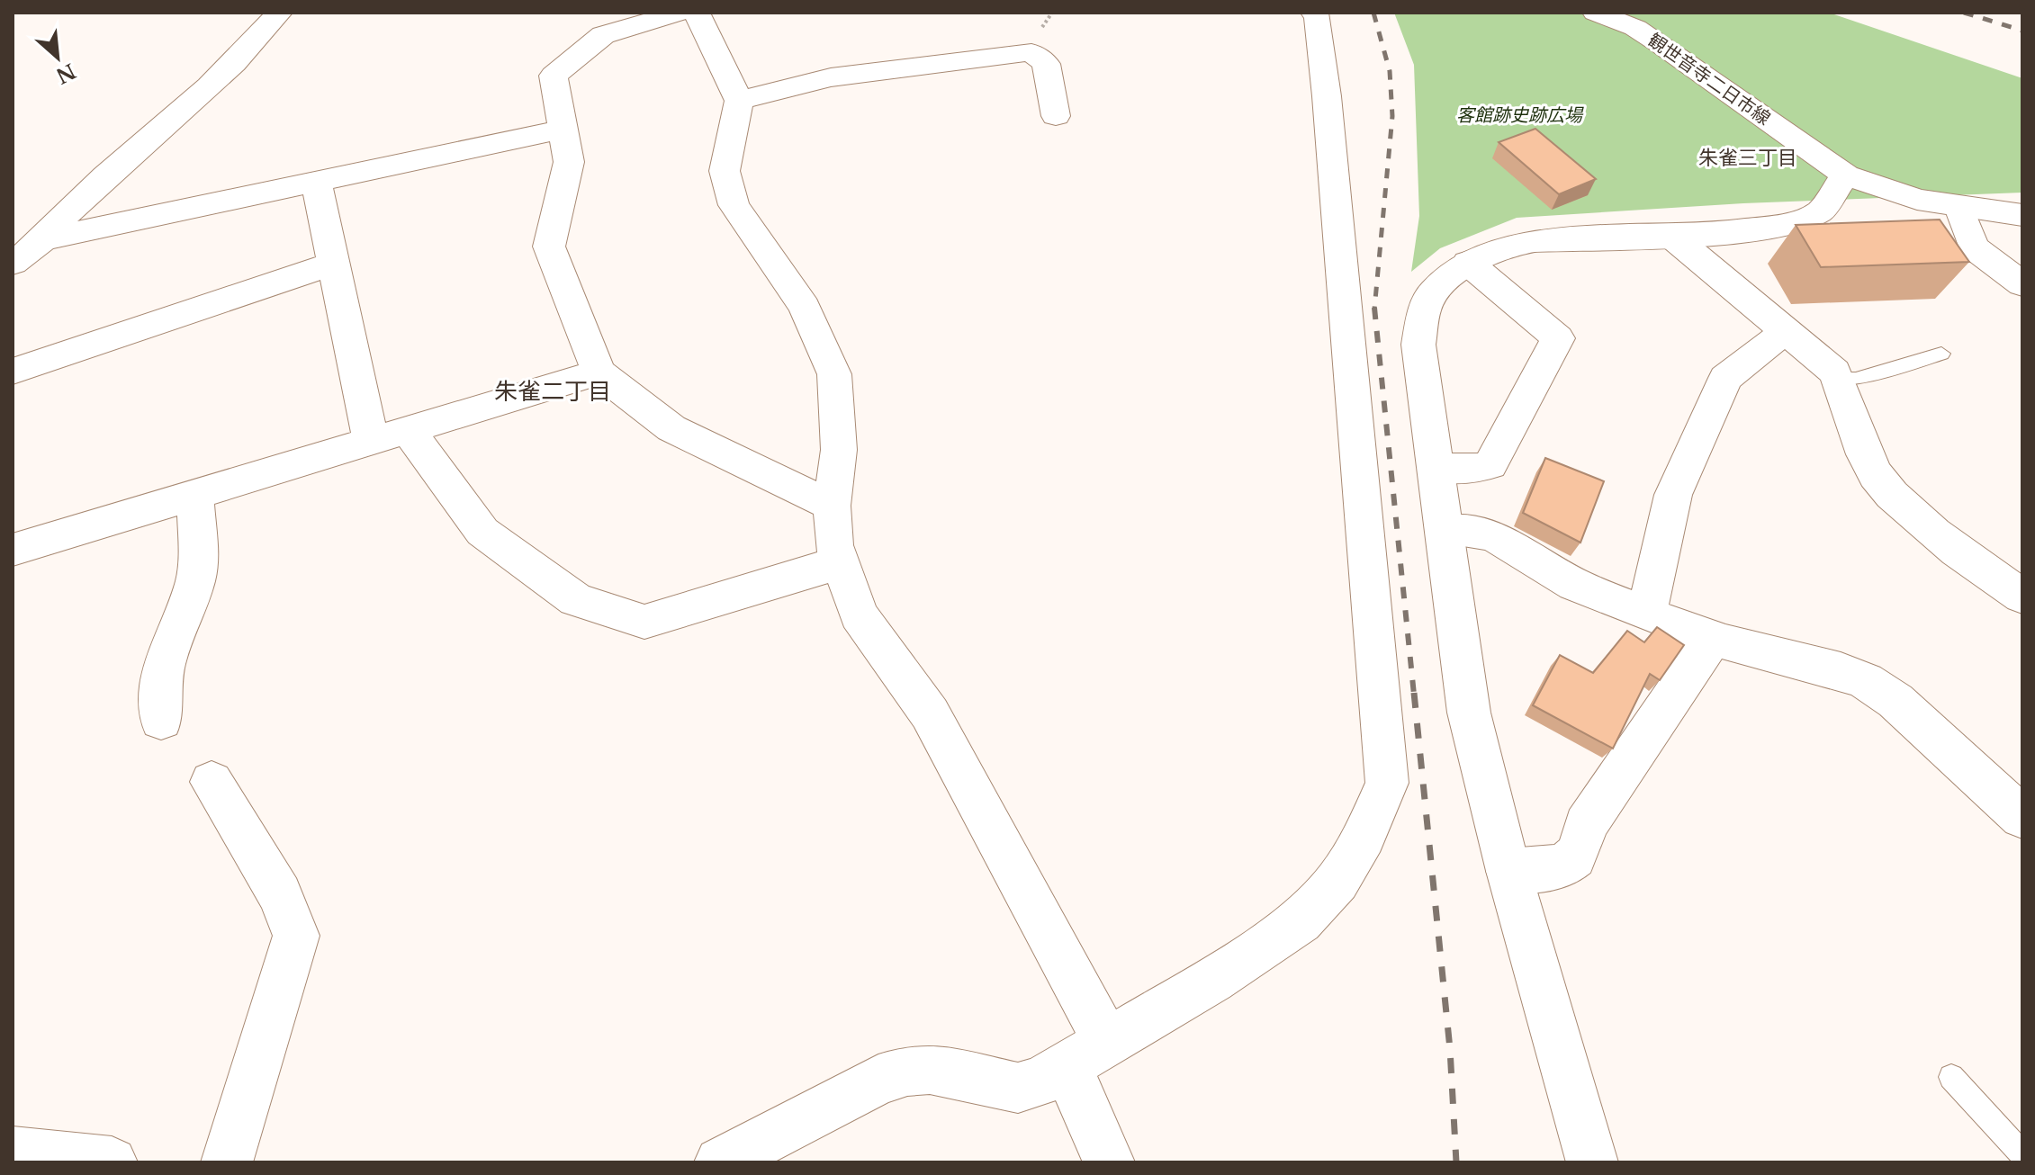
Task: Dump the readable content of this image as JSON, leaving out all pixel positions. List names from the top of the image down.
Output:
{
  "streets": {
    "street": ["観世音寺二日市線"]
  },
  "districts": ["朱雀三丁目", "朱雀二丁目"],
  "parks": ["客館跡史跡広場"],
  "north": "bottom right"
}
